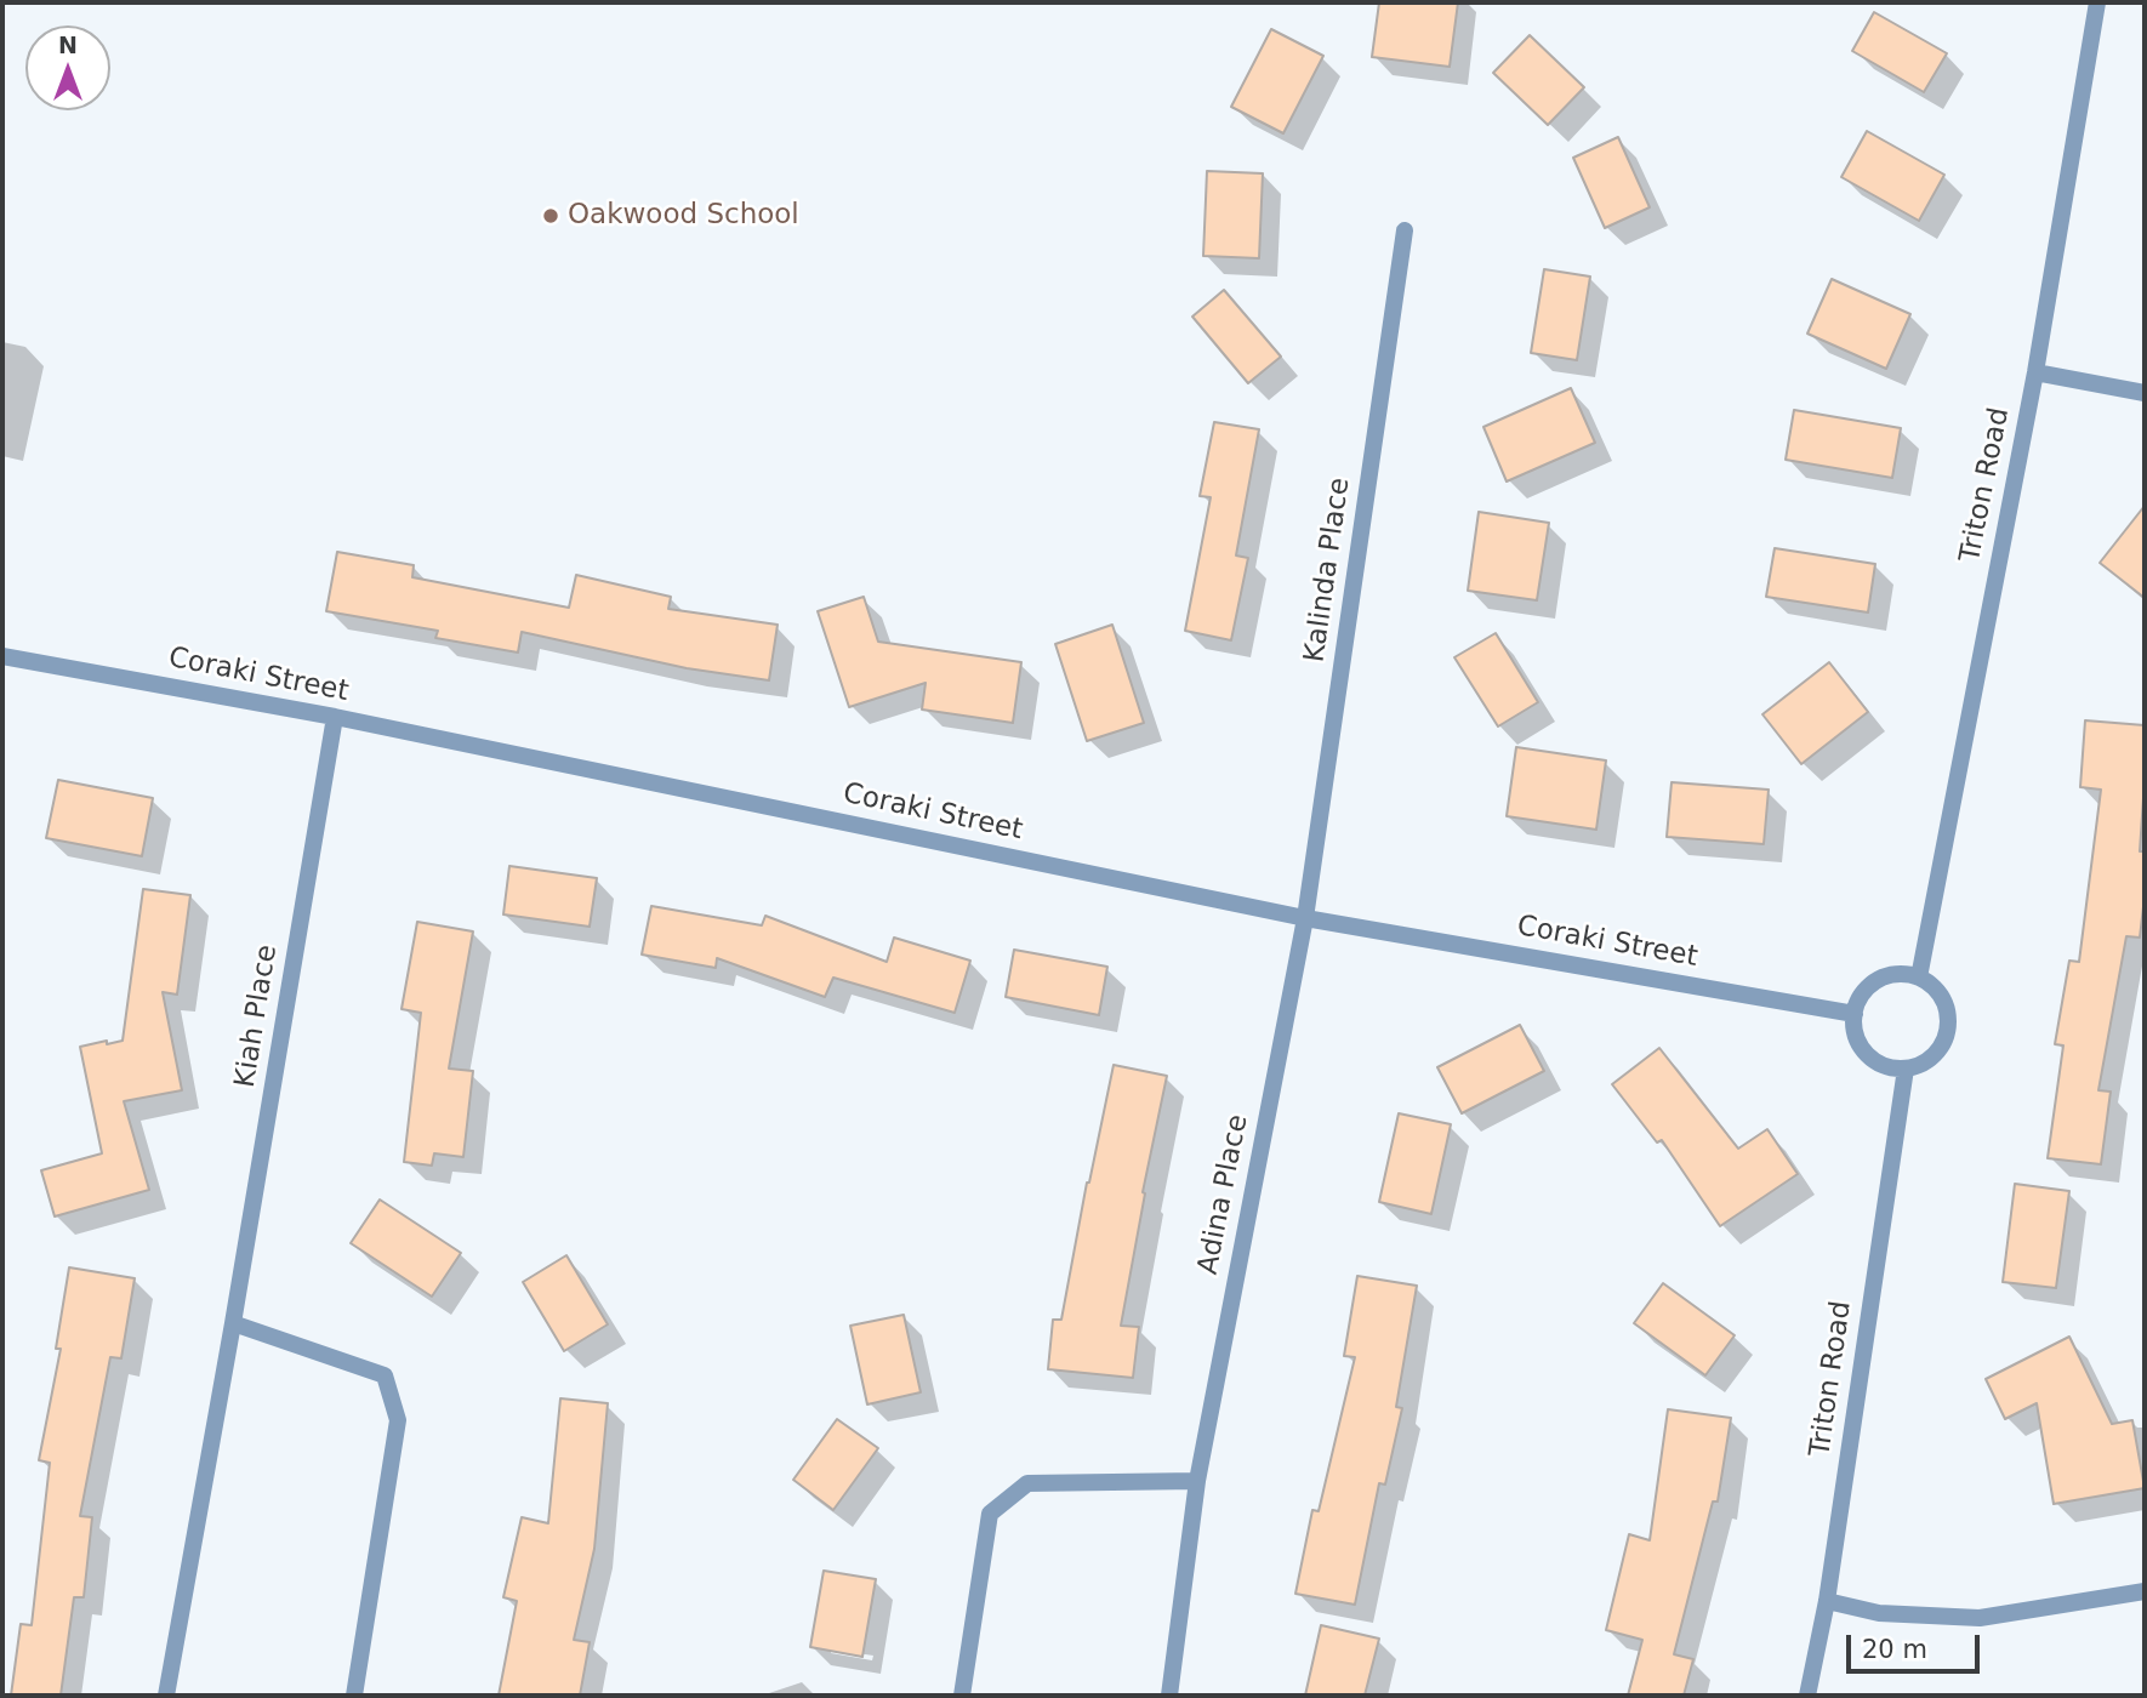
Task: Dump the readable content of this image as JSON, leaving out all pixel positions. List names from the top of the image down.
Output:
{
  "streets": {
    "street": [
      "Triton Road",
      "Kalinda Place",
      "Coraki Street",
      "Kiah Place",
      "Adina Place"
    ]
  },
  "crossings": [
    ["Triton Road", "Coraki Street"],
    ["Kalinda Place", "Coraki Street"],
    ["Kalinda Place", "Adina Place"],
    ["Coraki Street", "Kiah Place"],
    ["Coraki Street", "Adina Place"]
  ],
  "places": ["Oakwood School"],
  "scale_bar": "20 m",
  "north": "top"
}
